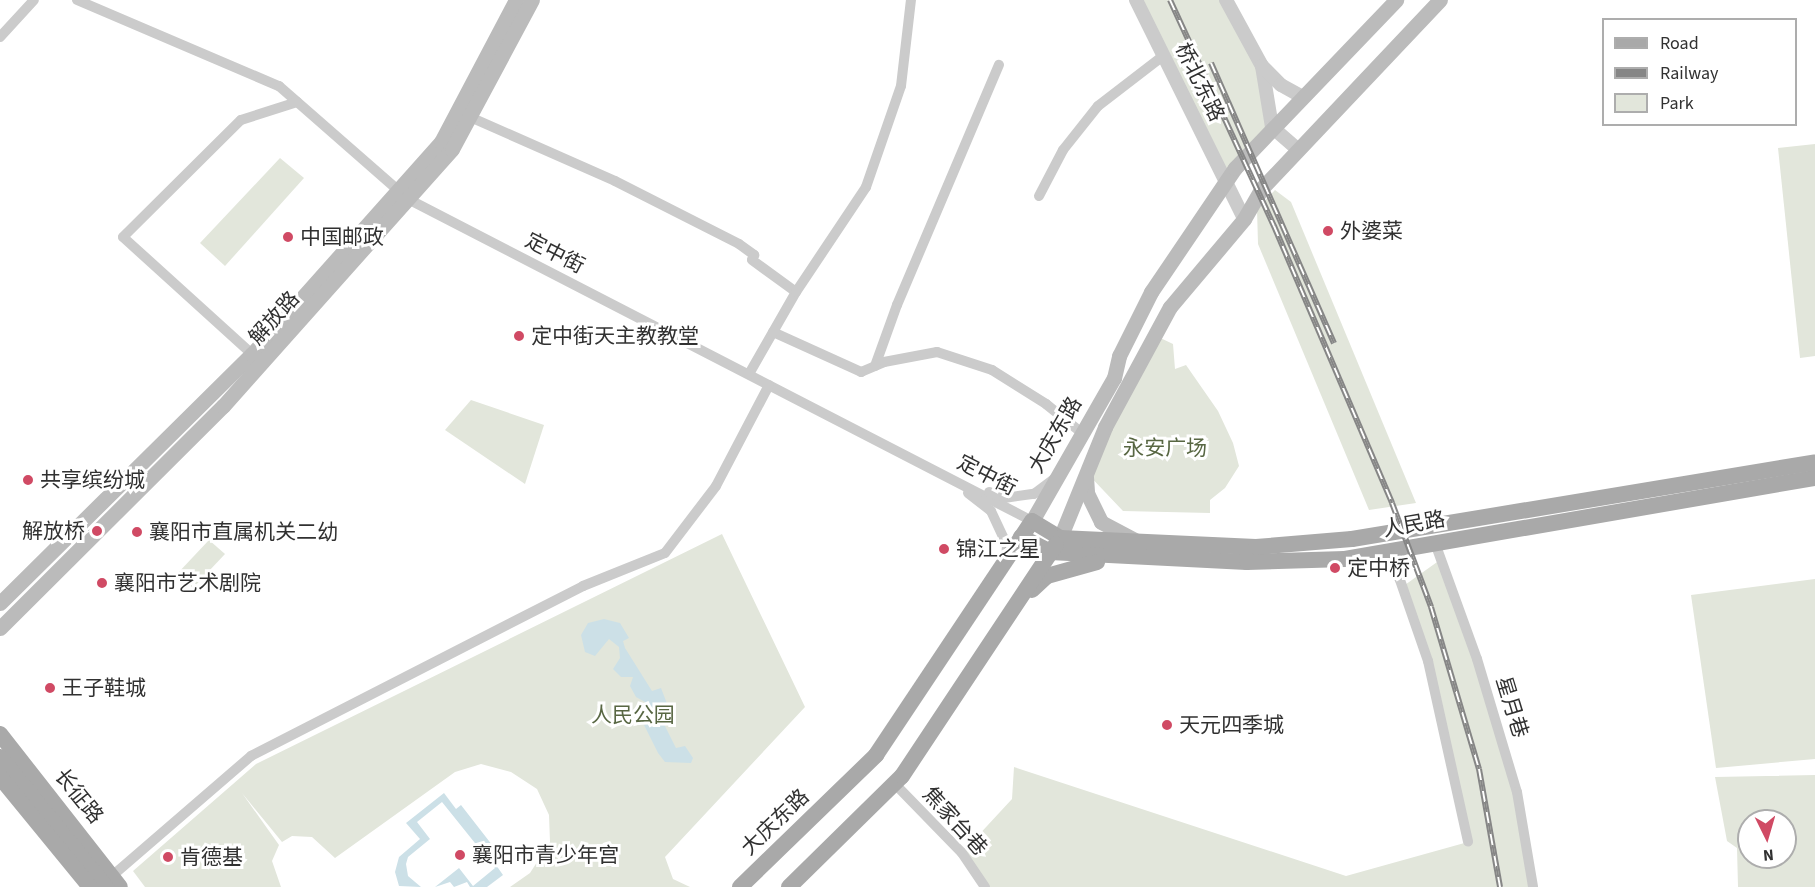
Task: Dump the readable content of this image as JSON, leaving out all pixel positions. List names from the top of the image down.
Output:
{
  "streets": {
    "main road": [
      "解放路",
      "大庆东路",
      "人民路",
      "长征路"
    ],
    "street": [
      "桥北东路",
      "定中街",
      "星月巷",
      "焦家台巷"
    ]
  },
  "crossings": [
    ["桥北东路", "大庆东路"],
    ["定中街", "解放路"],
    ["定中街", "大庆东路"],
    ["大庆东路", "人民路"],
    ["大庆东路", "焦家台巷"],
    ["人民路", "星月巷"]
  ],
  "parks": ["永安广场", "人民公园"],
  "places": [
    "外婆菜",
    "中国邮政",
    "定中街天主教教堂",
    "共享缤纷城",
    "解放桥",
    "襄阳市直属机关二幼",
    "锦江之星",
    "定中桥",
    "襄阳市艺术剧院",
    "王子鞋城",
    "天元四季城",
    "襄阳市青少年宫",
    "肯德基"
  ],
  "legend": ["Road", "Railway", "Park"],
  "north": "bottom"
}
